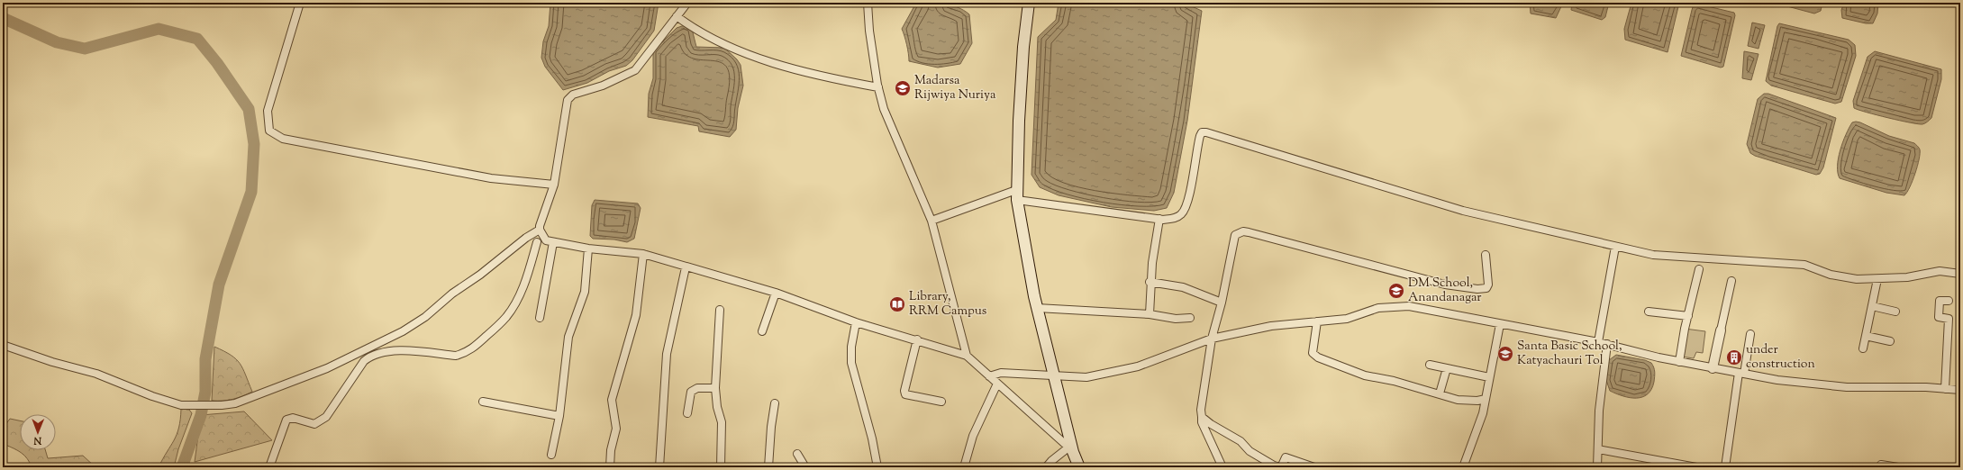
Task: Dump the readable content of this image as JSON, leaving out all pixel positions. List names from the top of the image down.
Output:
{
  "places": {
    "school or university": ["Madarsa Rijwiya Nuriya", "DM School, Anandanagar", "Santa Basic School, Katyachauri Tol"],
    "library": ["Library, RRM Campus"],
    "building": ["under construction"]
  },
  "north": "bottom"
}
